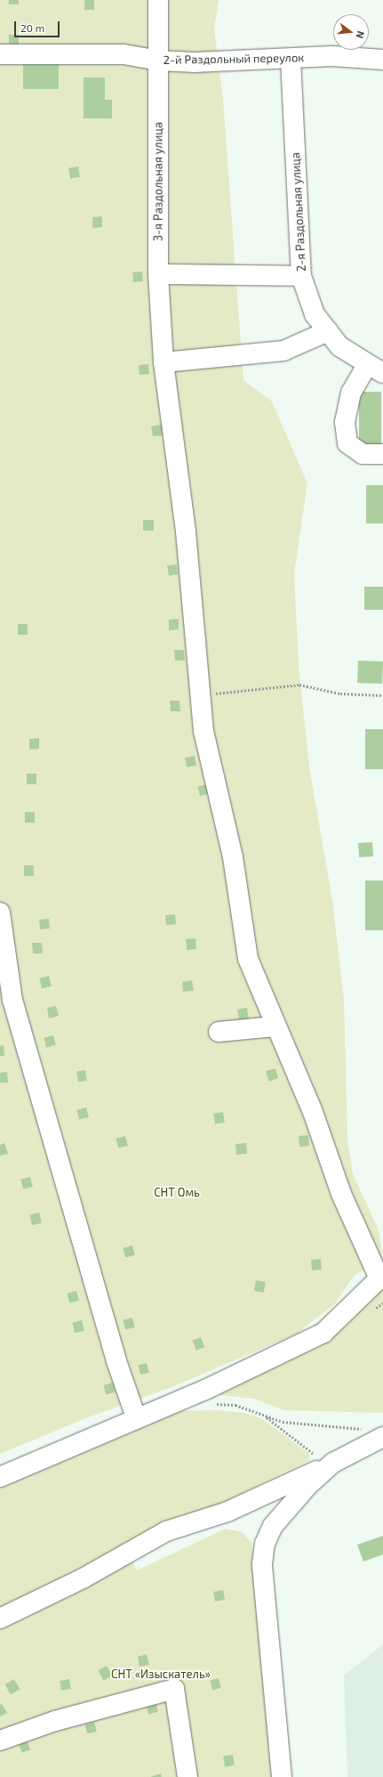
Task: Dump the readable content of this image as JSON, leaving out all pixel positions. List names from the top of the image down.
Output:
{
  "streets": {
    "street": ["2-й Раздольный переулок", "3-я Раздольная улица", "2-я Раздольная улица"]
  },
  "crossings": [
    ["2-й Раздольный переулок", "3-я Раздольная улица"],
    ["2-й Раздольный переулок", "2-я Раздольная улица"]
  ],
  "parks": ["СНТ Омь", "СНТ «Изыскатель»"],
  "scale_bar": "20 m",
  "north": "right"
}
